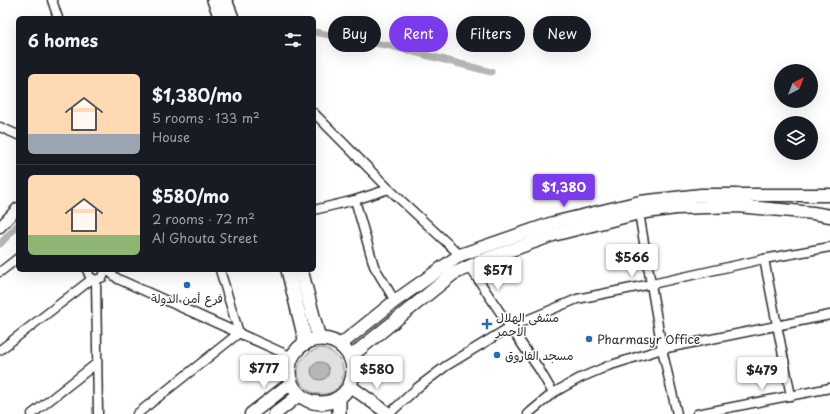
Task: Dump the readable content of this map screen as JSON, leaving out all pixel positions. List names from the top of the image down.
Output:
{
  "places": {
    "other": ["فرع أمن الدولة", "Pharmasyr Office", "مسجد الفاروق"],
    "health": ["مشفى الهلال الأحمر"]
  },
  "north": "top right",
  "page": {
    "chip": [
      "Buy",
      "Rent",
      "Filters",
      "New"
    ],
    "heading": "6 homes",
    "list": [
      {
        "name": "$1,380/mo",
        "note": "5 rooms · 133 m² · House"
      },
      {
        "name": "$580/mo",
        "note": "2 rooms · 72 m² · Al Ghouta Street"
      }
    ],
    "price": [
      "$1,380",
      "$566",
      "$571",
      "$777",
      "$580",
      "$479"
    ]
  }
}
